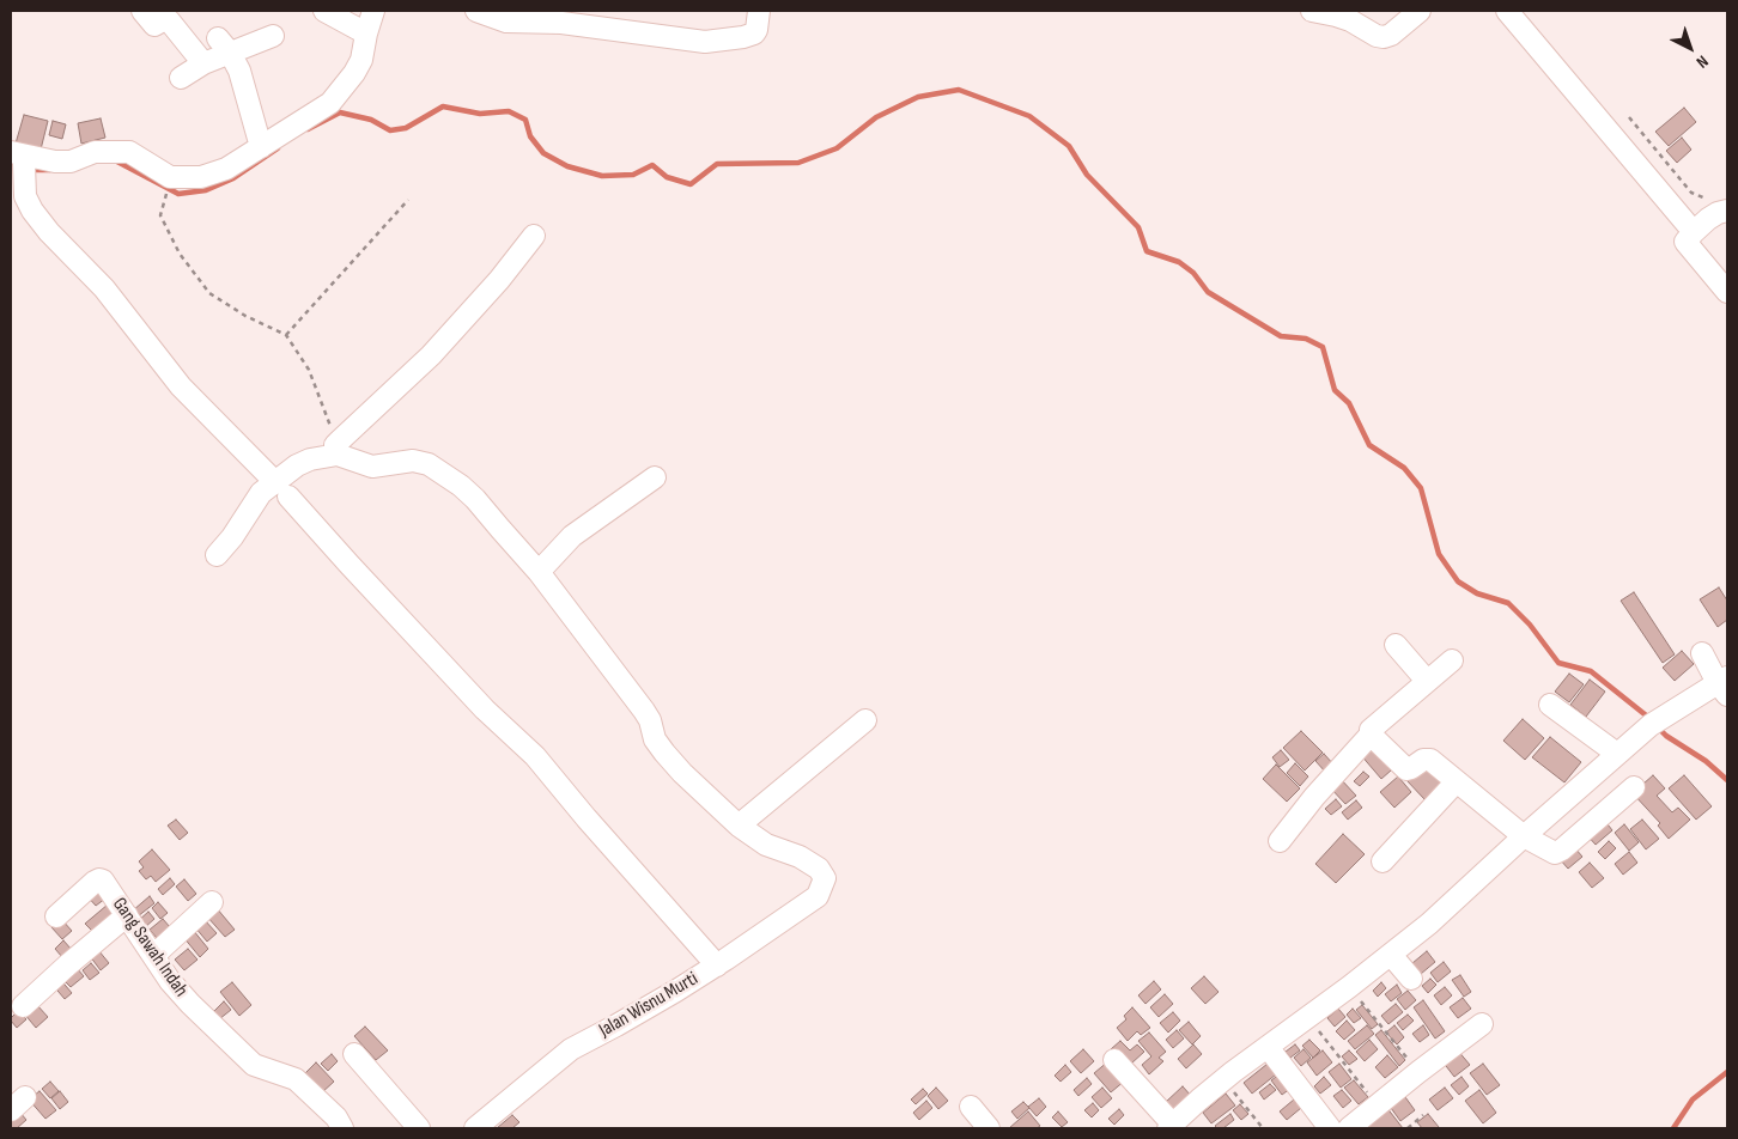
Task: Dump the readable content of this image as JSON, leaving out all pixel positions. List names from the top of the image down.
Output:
{
  "streets": {
    "street": ["Gang Sawah Indah", "Jalan Wisnu Murti"]
  },
  "north": "bottom right"
}
